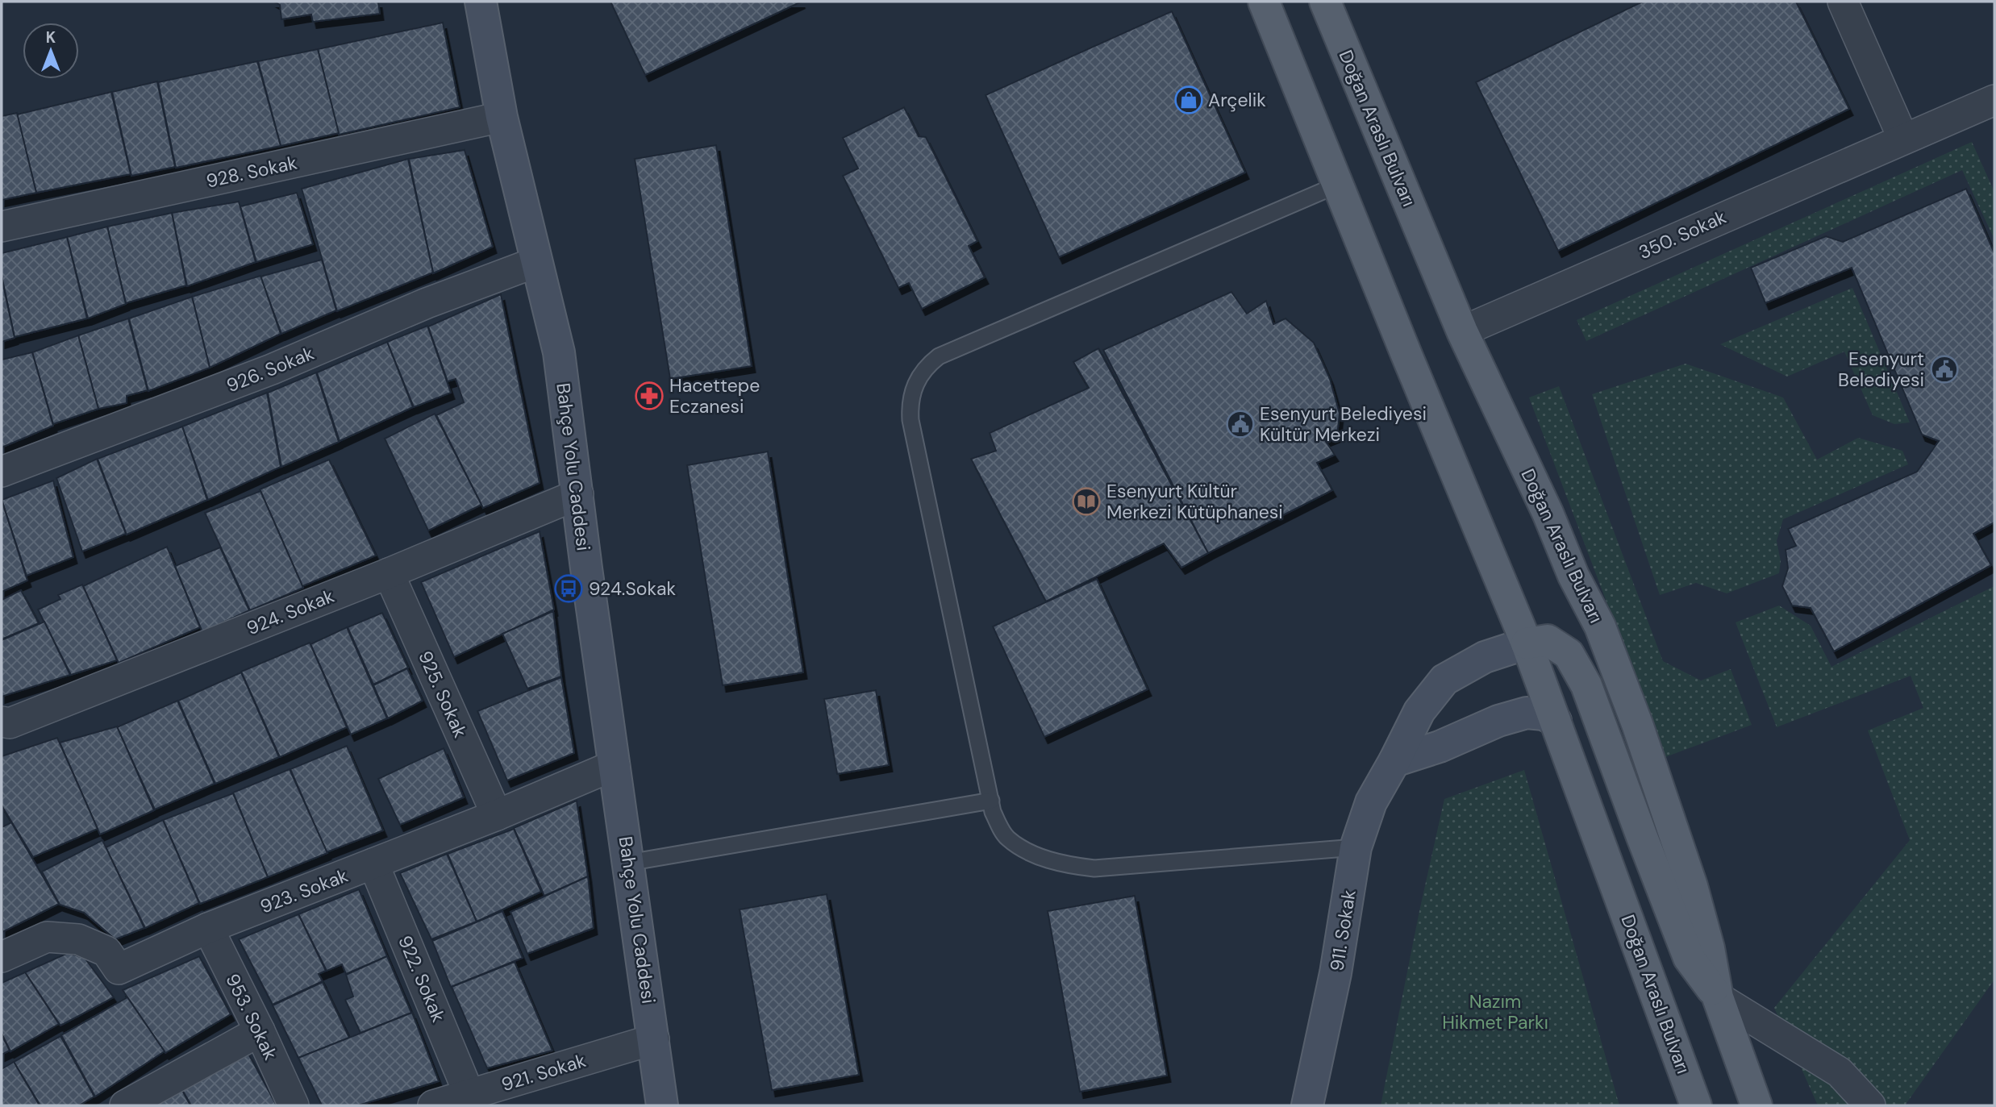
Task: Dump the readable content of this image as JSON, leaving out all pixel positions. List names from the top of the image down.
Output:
{
  "streets": {
    "main road": ["Doğan Araslı Bulvarı"],
    "street": [
      "928. Sokak",
      "350. Sokak",
      "926. Sokak",
      "Bahçe Yolu Caddesi",
      "924. Sokak",
      "925. Sokak",
      "923. Sokak",
      "911. Sokak",
      "922. Sokak",
      "953. Sokak",
      "921. Sokak"
    ]
  },
  "crossings": [
    ["Doğan Araslı Bulvarı", "350. Sokak"],
    ["Doğan Araslı Bulvarı", "911. Sokak"],
    ["928. Sokak", "Bahçe Yolu Caddesi"],
    ["926. Sokak", "Bahçe Yolu Caddesi"],
    ["Bahçe Yolu Caddesi", "924. Sokak"],
    ["Bahçe Yolu Caddesi", "923. Sokak"],
    ["Bahçe Yolu Caddesi", "921. Sokak"],
    ["924. Sokak", "925. Sokak"],
    ["925. Sokak", "923. Sokak"],
    ["923. Sokak", "922. Sokak"],
    ["923. Sokak", "953. Sokak"],
    ["922. Sokak", "921. Sokak"]
  ],
  "parks": ["Nazım Hikmet Parkı"],
  "places": {
    "shop": ["Arçelik"],
    "public building": ["Esenyurt Belediyesi", "Esenyurt Belediyesi Kültür Merkezi"],
    "pharmacy": ["Hacettepe Eczanesi"],
    "library": ["Esenyurt Kültür Merkezi Kütüphanesi"],
    "bus stop": ["924.Sokak"]
  },
  "north": "top"
}
